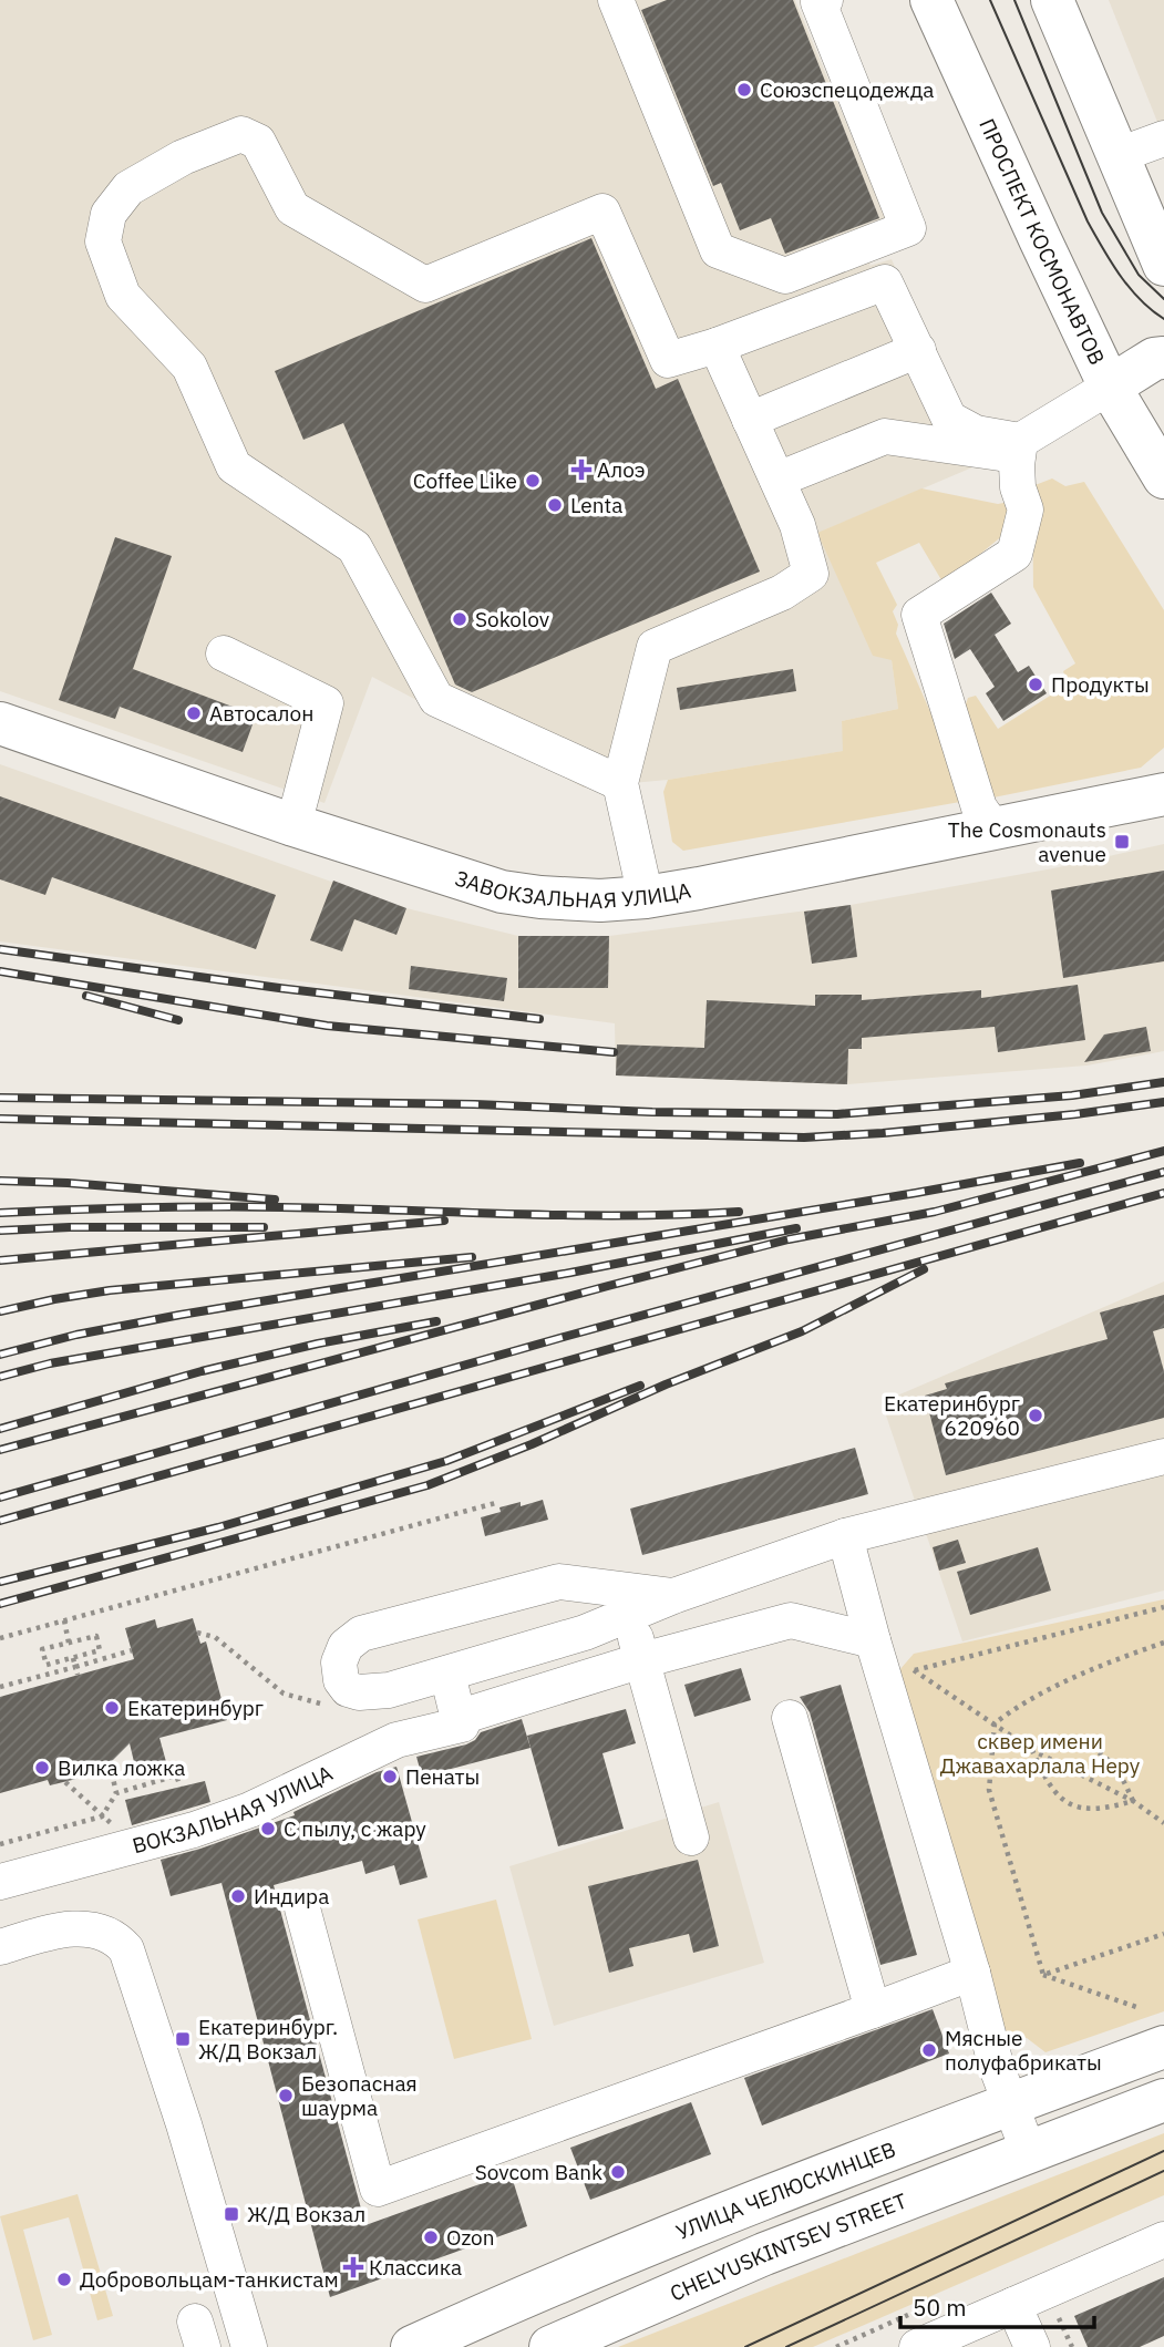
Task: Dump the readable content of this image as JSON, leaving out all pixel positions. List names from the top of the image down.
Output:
{
  "streets": {
    "main road": [
      "ПРОСПЕКТ КОСМОНАВТОВ",
      "ЗАВОКЗАЛЬНАЯ УЛИЦА",
      "УЛИЦА ЧЕЛЮСКИНЦЕВ",
      "CHELYUSKINTSEV STREET"
    ],
    "street": ["ВОКЗАЛЬНАЯ УЛИЦА"]
  },
  "parks": ["сквер имени Джавахарлала Неру"],
  "places": {
    "other": [
      "Союзспецодежда",
      "Coffee Like",
      "Lenta",
      "Sokolov",
      "Продукты",
      "Автосалон",
      "Екатеринбург 620960",
      "Екатеринбург",
      "Вилка ложка",
      "Пенаты",
      "С пылу, с жару",
      "Индира",
      "Мясные полуфабрикаты",
      "Безопасная шаурма",
      "Sovcom Bank",
      "Ozon",
      "Добровольцам-танкистам"
    ],
    "health": ["Алоэ", "Классика"],
    "transit": ["The Cosmonauts avenue", "Екатеринбург. Ж/Д Вокзал", "Ж/Д Вокзал"]
  },
  "scale_bar": "50 m"
}
